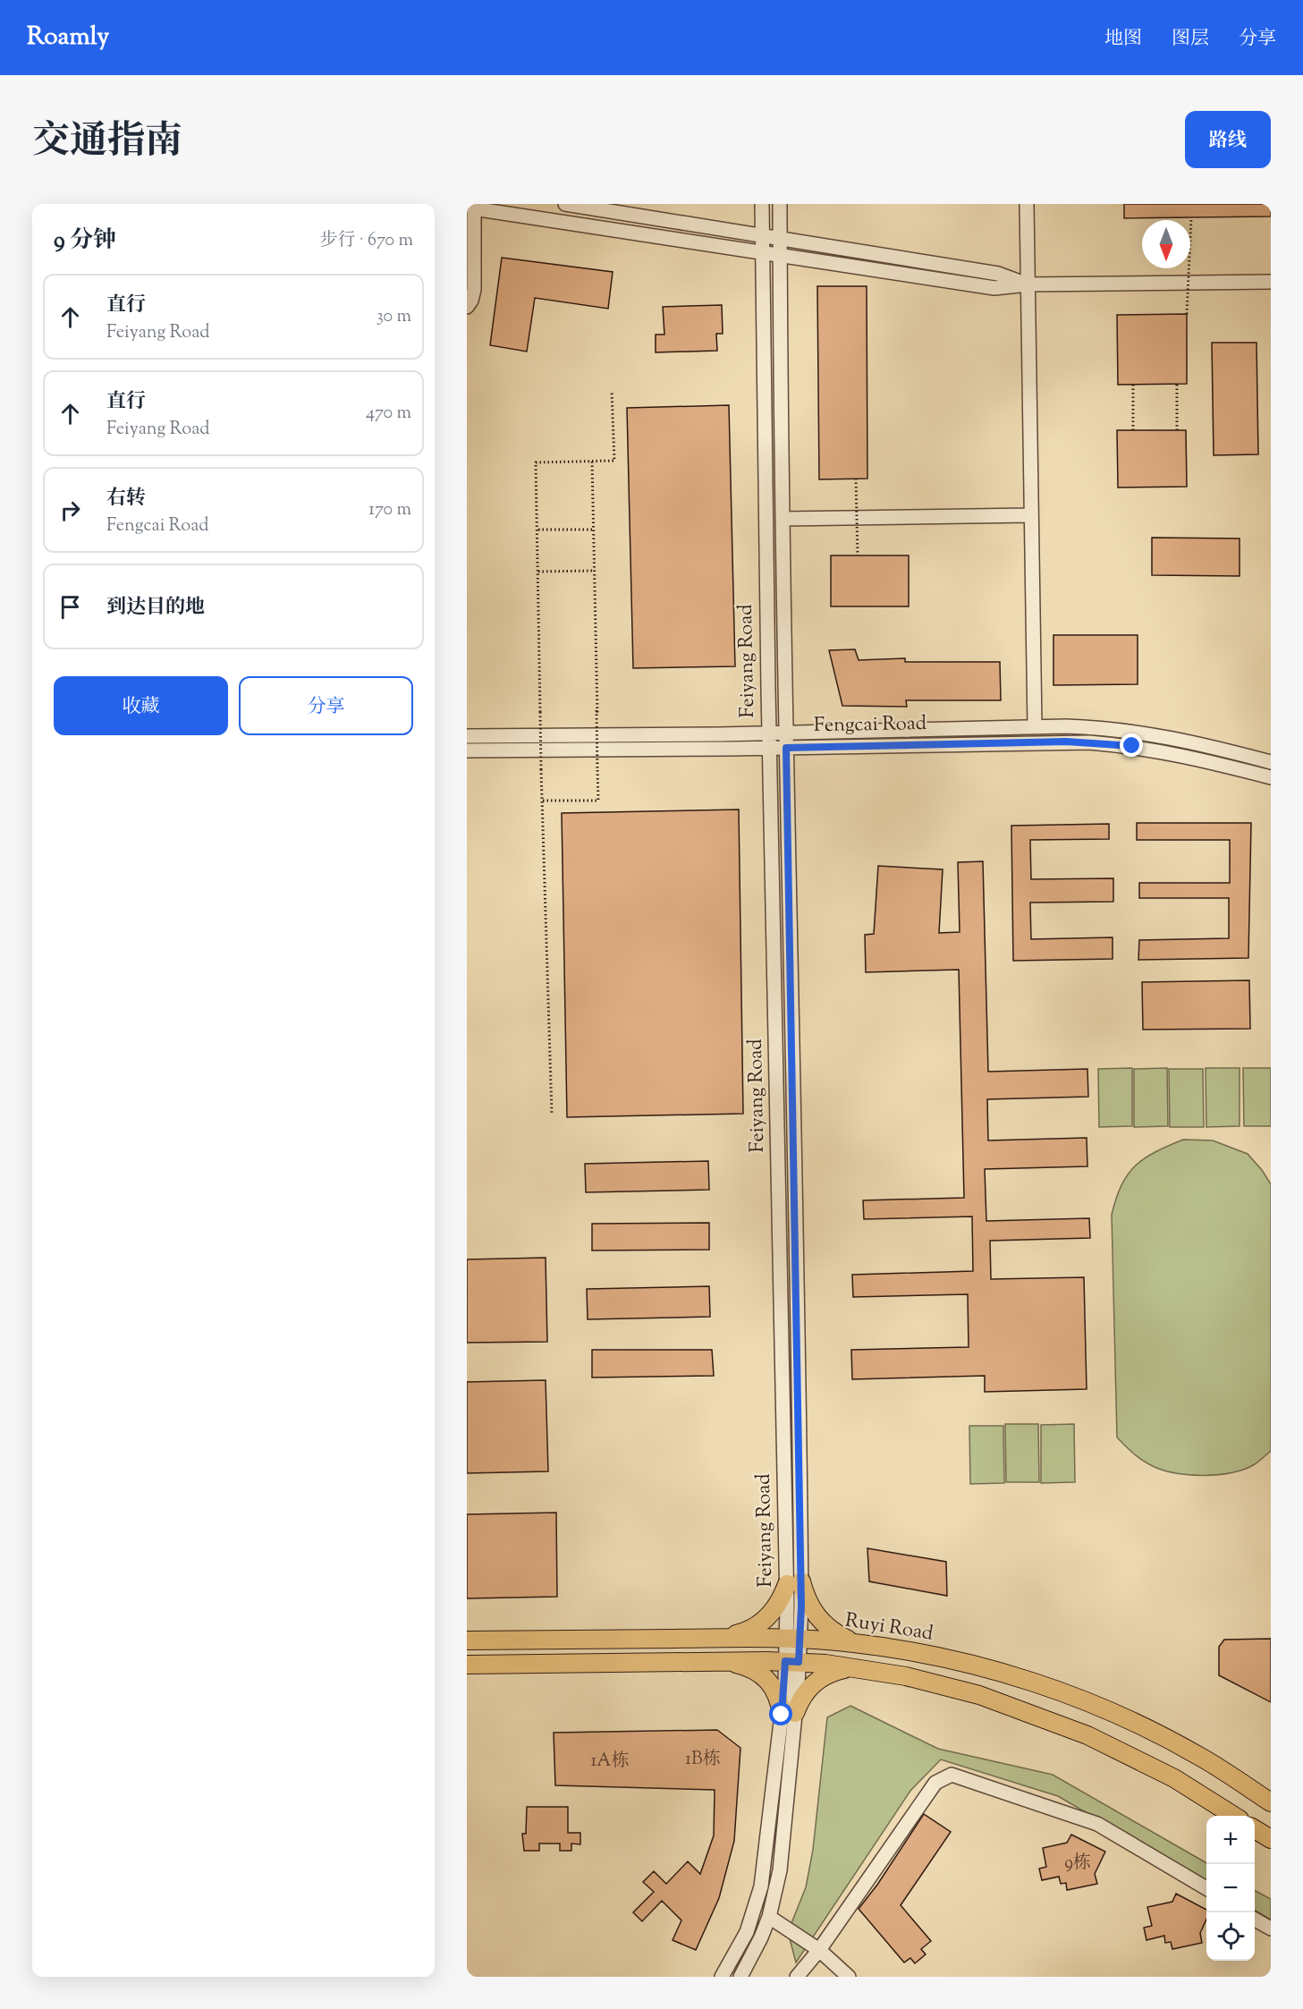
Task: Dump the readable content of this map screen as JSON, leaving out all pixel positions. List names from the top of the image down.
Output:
{
  "streets": {
    "main road": ["Ruyi Road"],
    "street": ["Feiyang Road", "Fengcai Road"]
  },
  "crossings": [
    ["Feiyang Road", "Fengcai Road"],
    ["Feiyang Road", "Ruyi Road"]
  ],
  "house_numbers": ["1B栋", "1A栋", "9栋"],
  "north": "bottom",
  "page": {
    "header": "Roamly",
    "nav": ["地图", "图层", "分享"],
    "title": "交通指南",
    "buttons": [
      "路线",
      ["收藏", "分享"]
    ],
    "heading": ["9 分钟", "步行 · 670 m"],
    "list": [
      ["直行", "Feiyang Road", "30 m"],
      ["直行", "Feiyang Road", "470 m"],
      ["右转", "Fengcai Road", "170 m"],
      "到达目的地"
    ],
    "map_buttons": ["+", "−"]
  }
}
